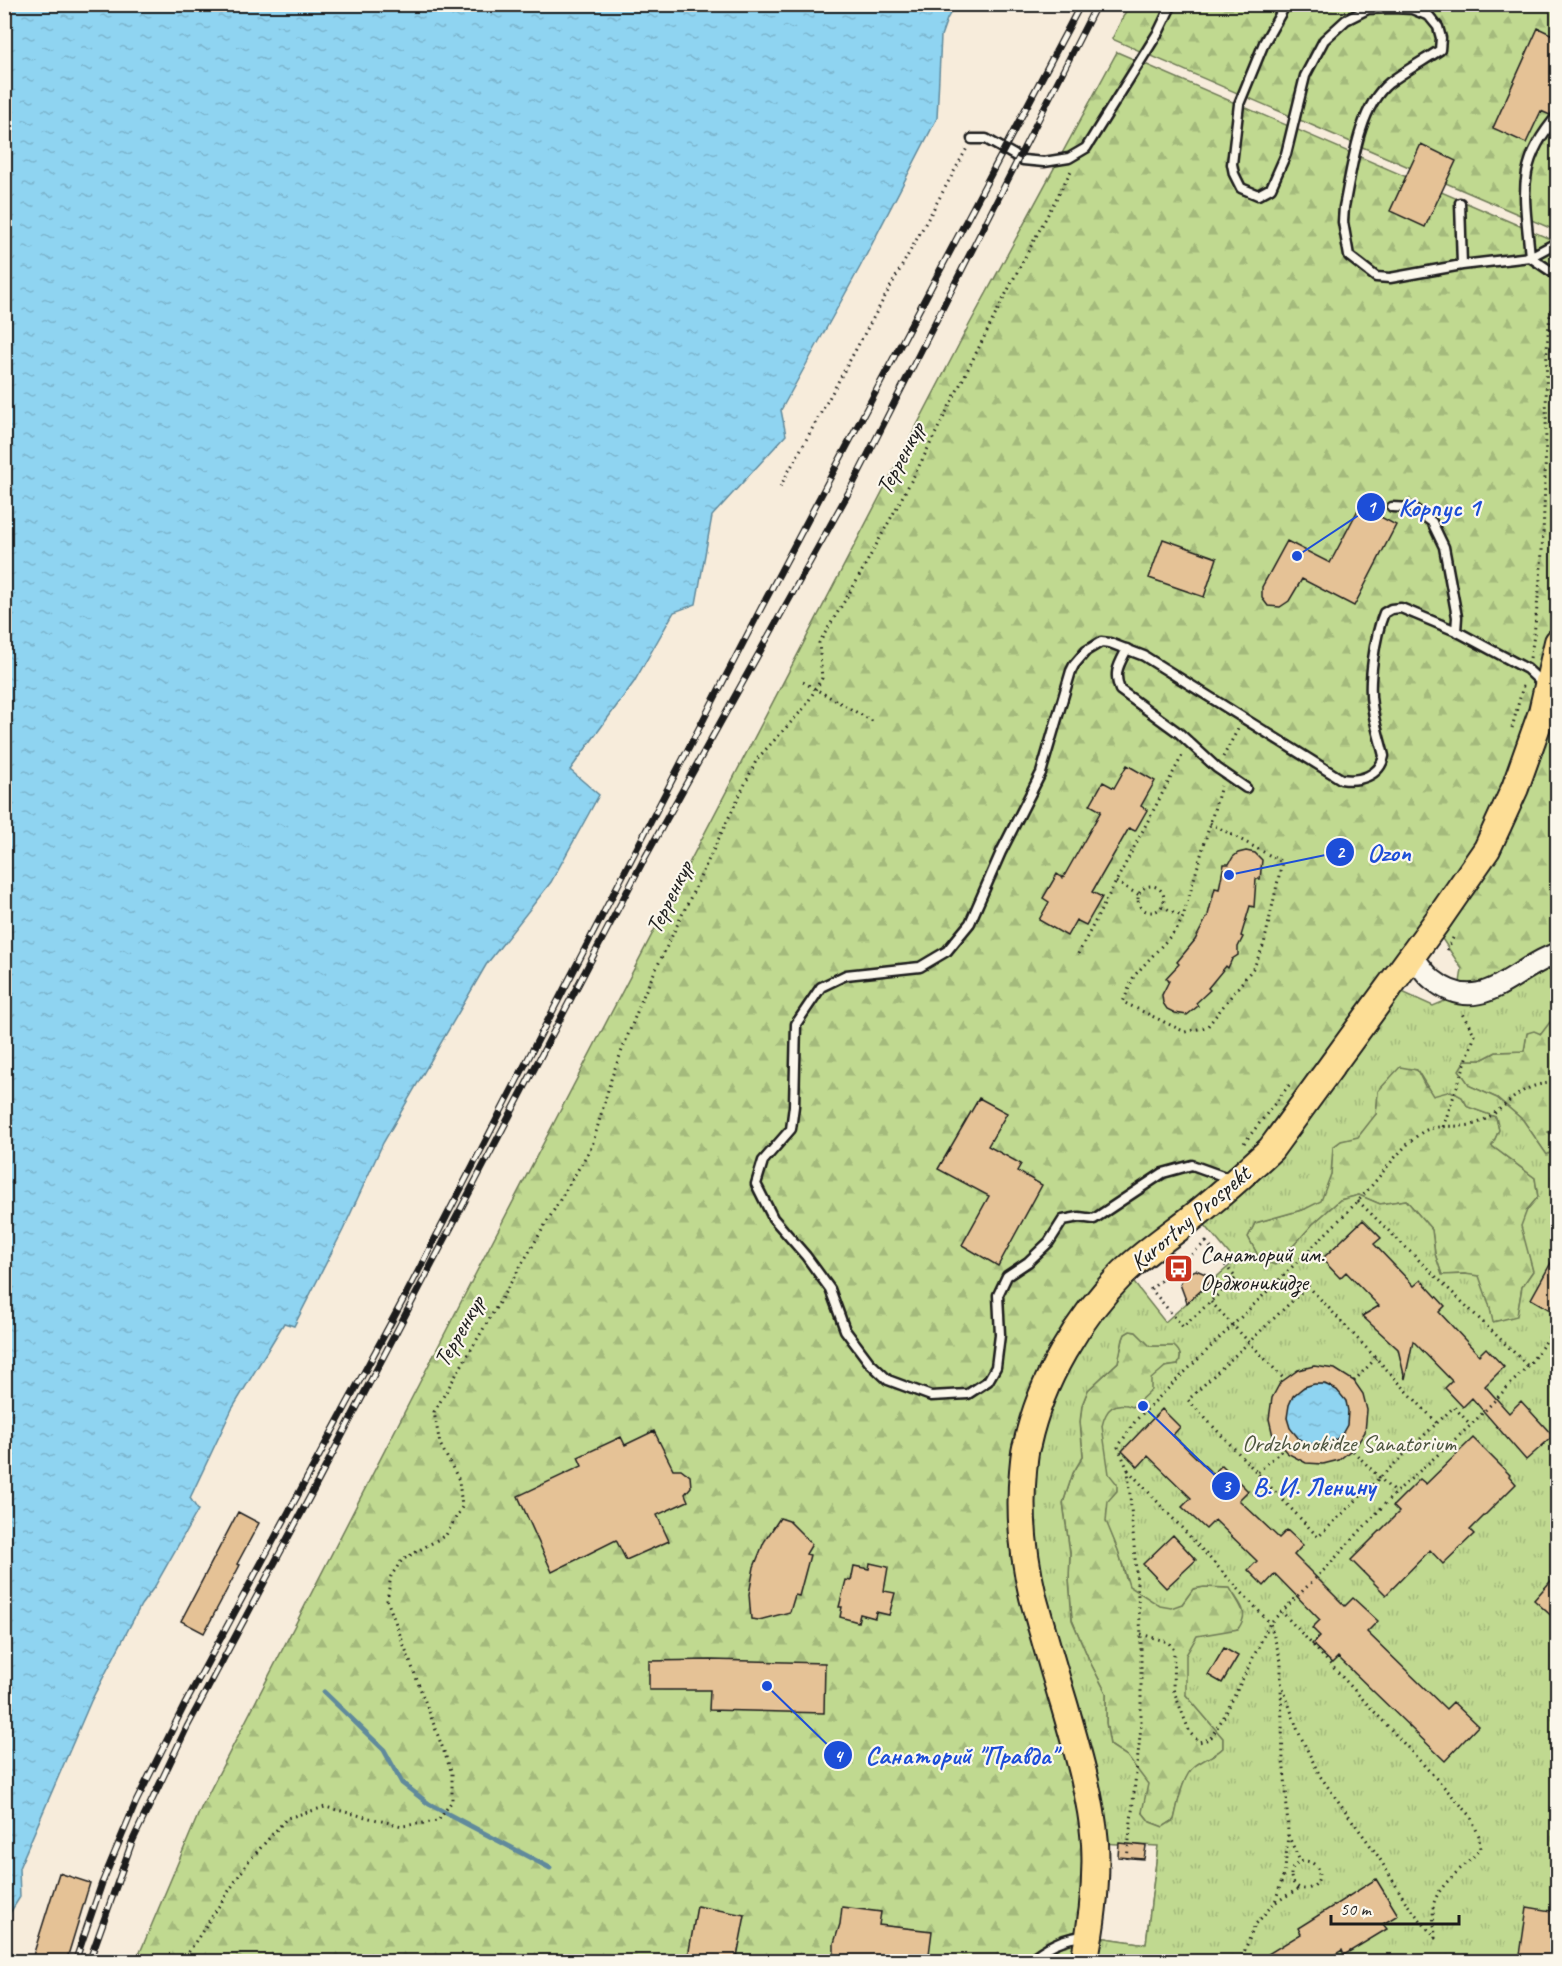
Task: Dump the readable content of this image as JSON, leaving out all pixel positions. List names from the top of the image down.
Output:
{
  "streets": {
    "main road": ["Kurortny Prospekt"],
    "path": ["Терренкур"]
  },
  "parks": ["Ordzhonokidze Sanatorium"],
  "places": {
    "other": [
      "Корпус 1",
      "Ozon",
      "В. И. Ленину",
      "Санаторий \"Правда\""
    ],
    "bus stop": ["Санаторий им. Орджоникидзе"]
  },
  "scale_bar": "50 m"
}
